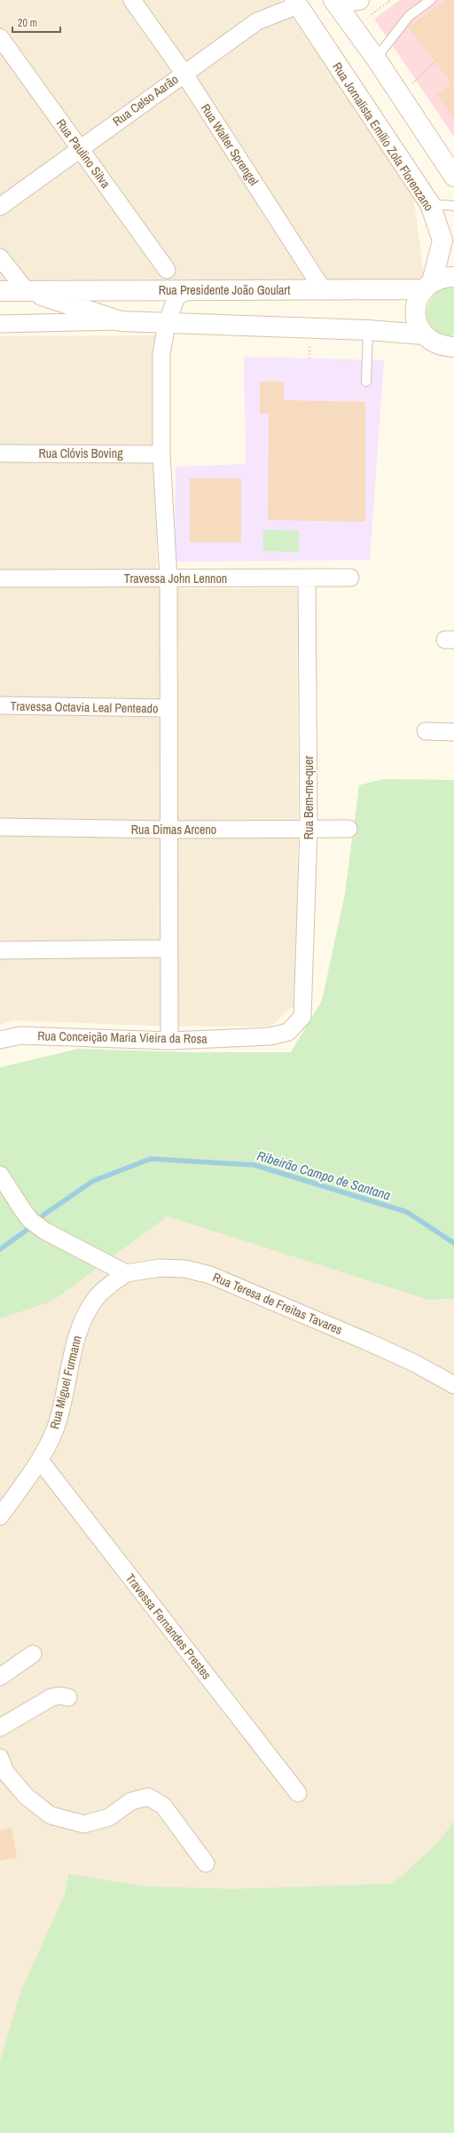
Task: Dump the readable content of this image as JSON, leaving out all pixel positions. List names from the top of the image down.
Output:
{
  "streets": {
    "main road": ["Rua Jornalista Emílio Zola Florenzano", "Rua Presidente João Goulart"],
    "street": [
      "Rua Celso Aarão",
      "Rua Walter Sprengel",
      "Rua Paulino Silva",
      "Rua Clóvis Boving",
      "Travessa John Lennon",
      "Travessa Octavia Leal Penteado",
      "Rua Bem-me-quer",
      "Rua Dimas Arceno",
      "Rua Conceição Maria Vieira da Rosa",
      "Rua Teresa de Freitas Tavares",
      "Rua Miguel Furmann",
      "Travessa Fernandes Prestes"
    ]
  },
  "crossings": [
    ["Rua Celso Aarão", "Rua Jornalista Emílio Zola Florenzano"],
    ["Rua Celso Aarão", "Rua Walter Sprengel"],
    ["Rua Celso Aarão", "Rua Paulino Silva"],
    ["Rua Jornalista Emílio Zola Florenzano", "Rua Presidente João Goulart"],
    ["Rua Walter Sprengel", "Rua Presidente João Goulart"],
    ["Travessa John Lennon", "Rua Bem-me-quer"],
    ["Rua Bem-me-quer", "Rua Dimas Arceno"],
    ["Rua Bem-me-quer", "Rua Conceição Maria Vieira da Rosa"],
    ["Rua Teresa de Freitas Tavares", "Rua Miguel Furmann"],
    ["Rua Miguel Furmann", "Travessa Fernandes Prestes"]
  ],
  "water": ["Ribeirão Campo de Santana"],
  "scale_bar": "20 m"
}
